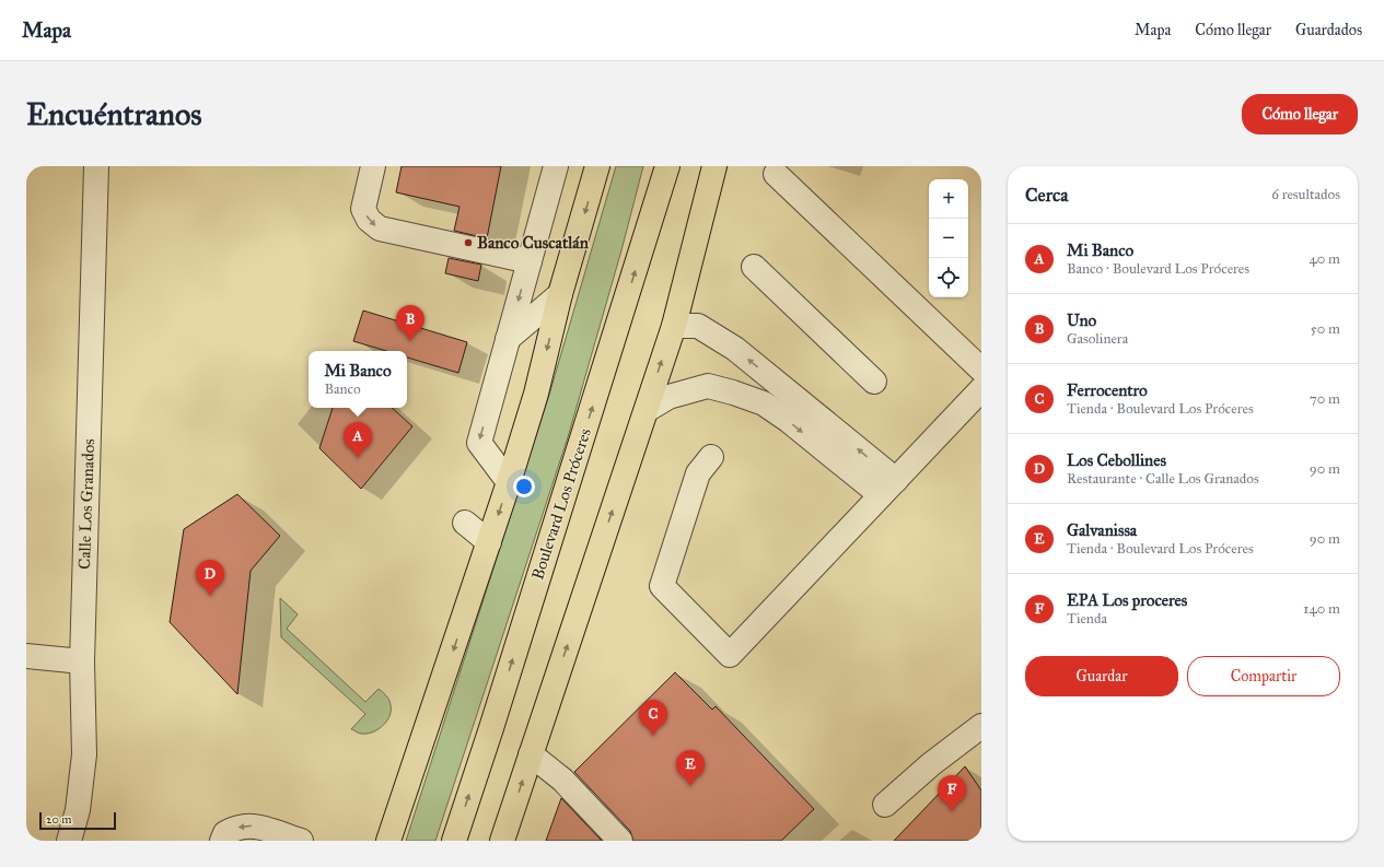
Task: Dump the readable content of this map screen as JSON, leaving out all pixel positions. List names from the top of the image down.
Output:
{
  "streets": {
    "highway": ["Boulevard Los Próceres"],
    "street": ["Calle Los Granados"]
  },
  "places": ["Banco Cuscatlán"],
  "scale_bar": "20 m",
  "page": {
    "header": "Mapa",
    "nav": ["Mapa", "Cómo llegar", "Guardados"],
    "buttons": [
      "Cómo llegar",
      ["Guardar", "Compartir"]
    ],
    "title": "Encuéntranos",
    "heading": ["Cerca", "6 resultados"],
    "map_buttons": ["+", "−"],
    "list": [
      {
        "mark": "A",
        "name": "Mi Banco",
        "note": "Banco · Boulevard Los Próceres",
        "value": "40 m"
      },
      {
        "mark": "B",
        "name": "Uno",
        "note": "Gasolinera",
        "value": "50 m"
      },
      {
        "mark": "C",
        "name": "Ferrocentro",
        "note": "Tienda · Boulevard Los Próceres",
        "value": "70 m"
      },
      {
        "mark": "D",
        "name": "Los Cebollines",
        "note": "Restaurante · Calle Los Granados",
        "value": "90 m"
      },
      {
        "mark": "E",
        "name": "Galvanissa",
        "note": "Tienda · Boulevard Los Próceres",
        "value": "90 m"
      },
      {
        "mark": "F",
        "name": "EPA Los proceres",
        "note": "Tienda",
        "value": "140 m"
      }
    ],
    "pins": [
      "B",
      "A",
      "D",
      "C",
      "E",
      "F"
    ],
    "popup": ["Mi Banco", "Banco"],
    "scale": "20 m"
  }
}
